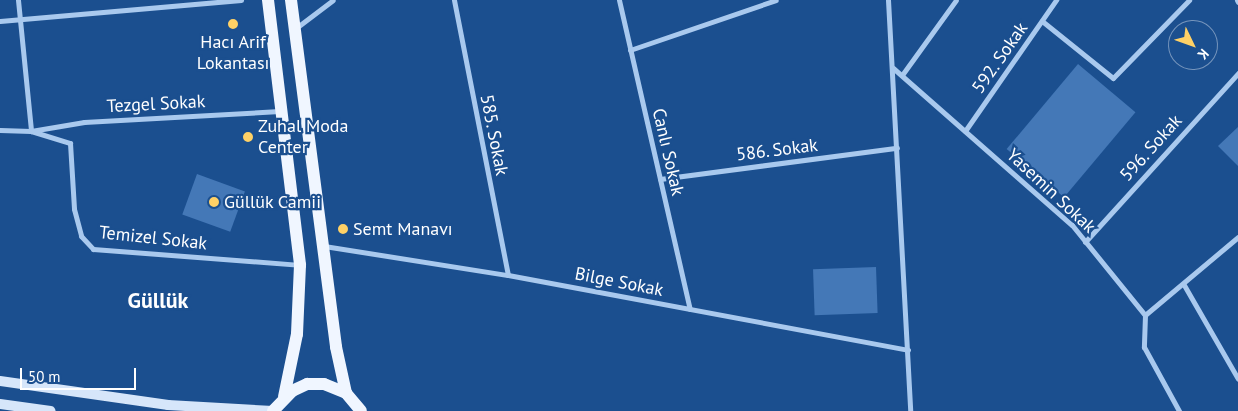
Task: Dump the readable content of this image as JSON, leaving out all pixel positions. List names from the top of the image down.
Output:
{
  "streets": {
    "street": [
      "592. Sokak",
      "Tezgel Sokak",
      "585. Sokak",
      "596. Sokak",
      "586. Sokak",
      "Canlı Sokak",
      "Yasemin Sokak",
      "Temizel Sokak",
      "Bilge Sokak"
    ]
  },
  "crossings": [
    ["592. Sokak", "Yasemin Sokak"],
    ["Tezgel Sokak", "Temizel Sokak"],
    ["585. Sokak", "Bilge Sokak"],
    ["596. Sokak", "Yasemin Sokak"],
    ["586. Sokak", "Canlı Sokak"],
    ["Canlı Sokak", "Bilge Sokak"]
  ],
  "districts": ["Güllük"],
  "places": [
    "Hacı Arif Lokantası",
    "Zuhal Moda Center",
    "Güllük Camii",
    "Semt Manavı"
  ],
  "scale_bar": "50 m",
  "north": "bottom right"
}
